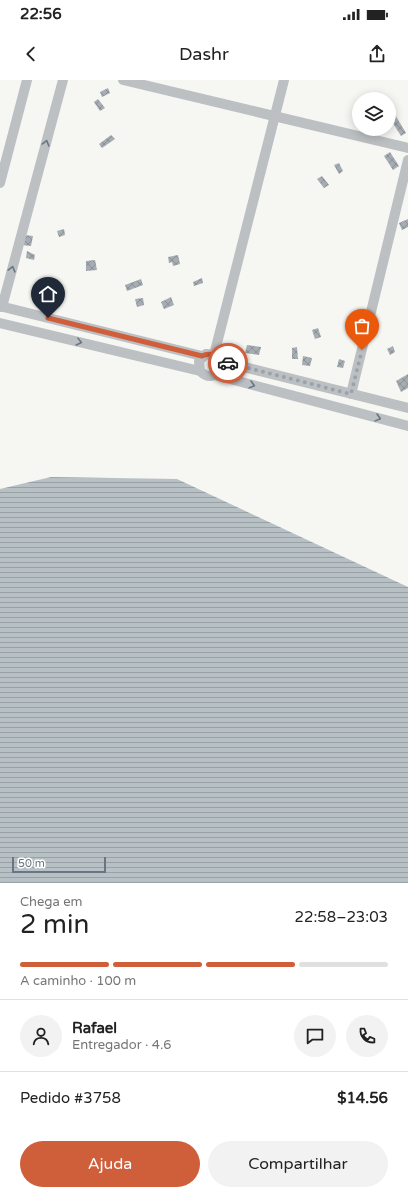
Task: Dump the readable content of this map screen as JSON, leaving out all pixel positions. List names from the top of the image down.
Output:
{
  "scale_bar": "50 m",
  "page": {
    "status": "22:56",
    "header": "Dashr",
    "scale": "50 m",
    "heading": ["2 min", "Chega em", "22:58–23:03"],
    "panel": [
      "Rafael",
      "Entregador · 4.6",
      "Pedido #3758",
      "$14.56"
    ],
    "bar": "A caminho · 100 m",
    "buttons": ["Ajuda", "Compartilhar"]
  }
}
